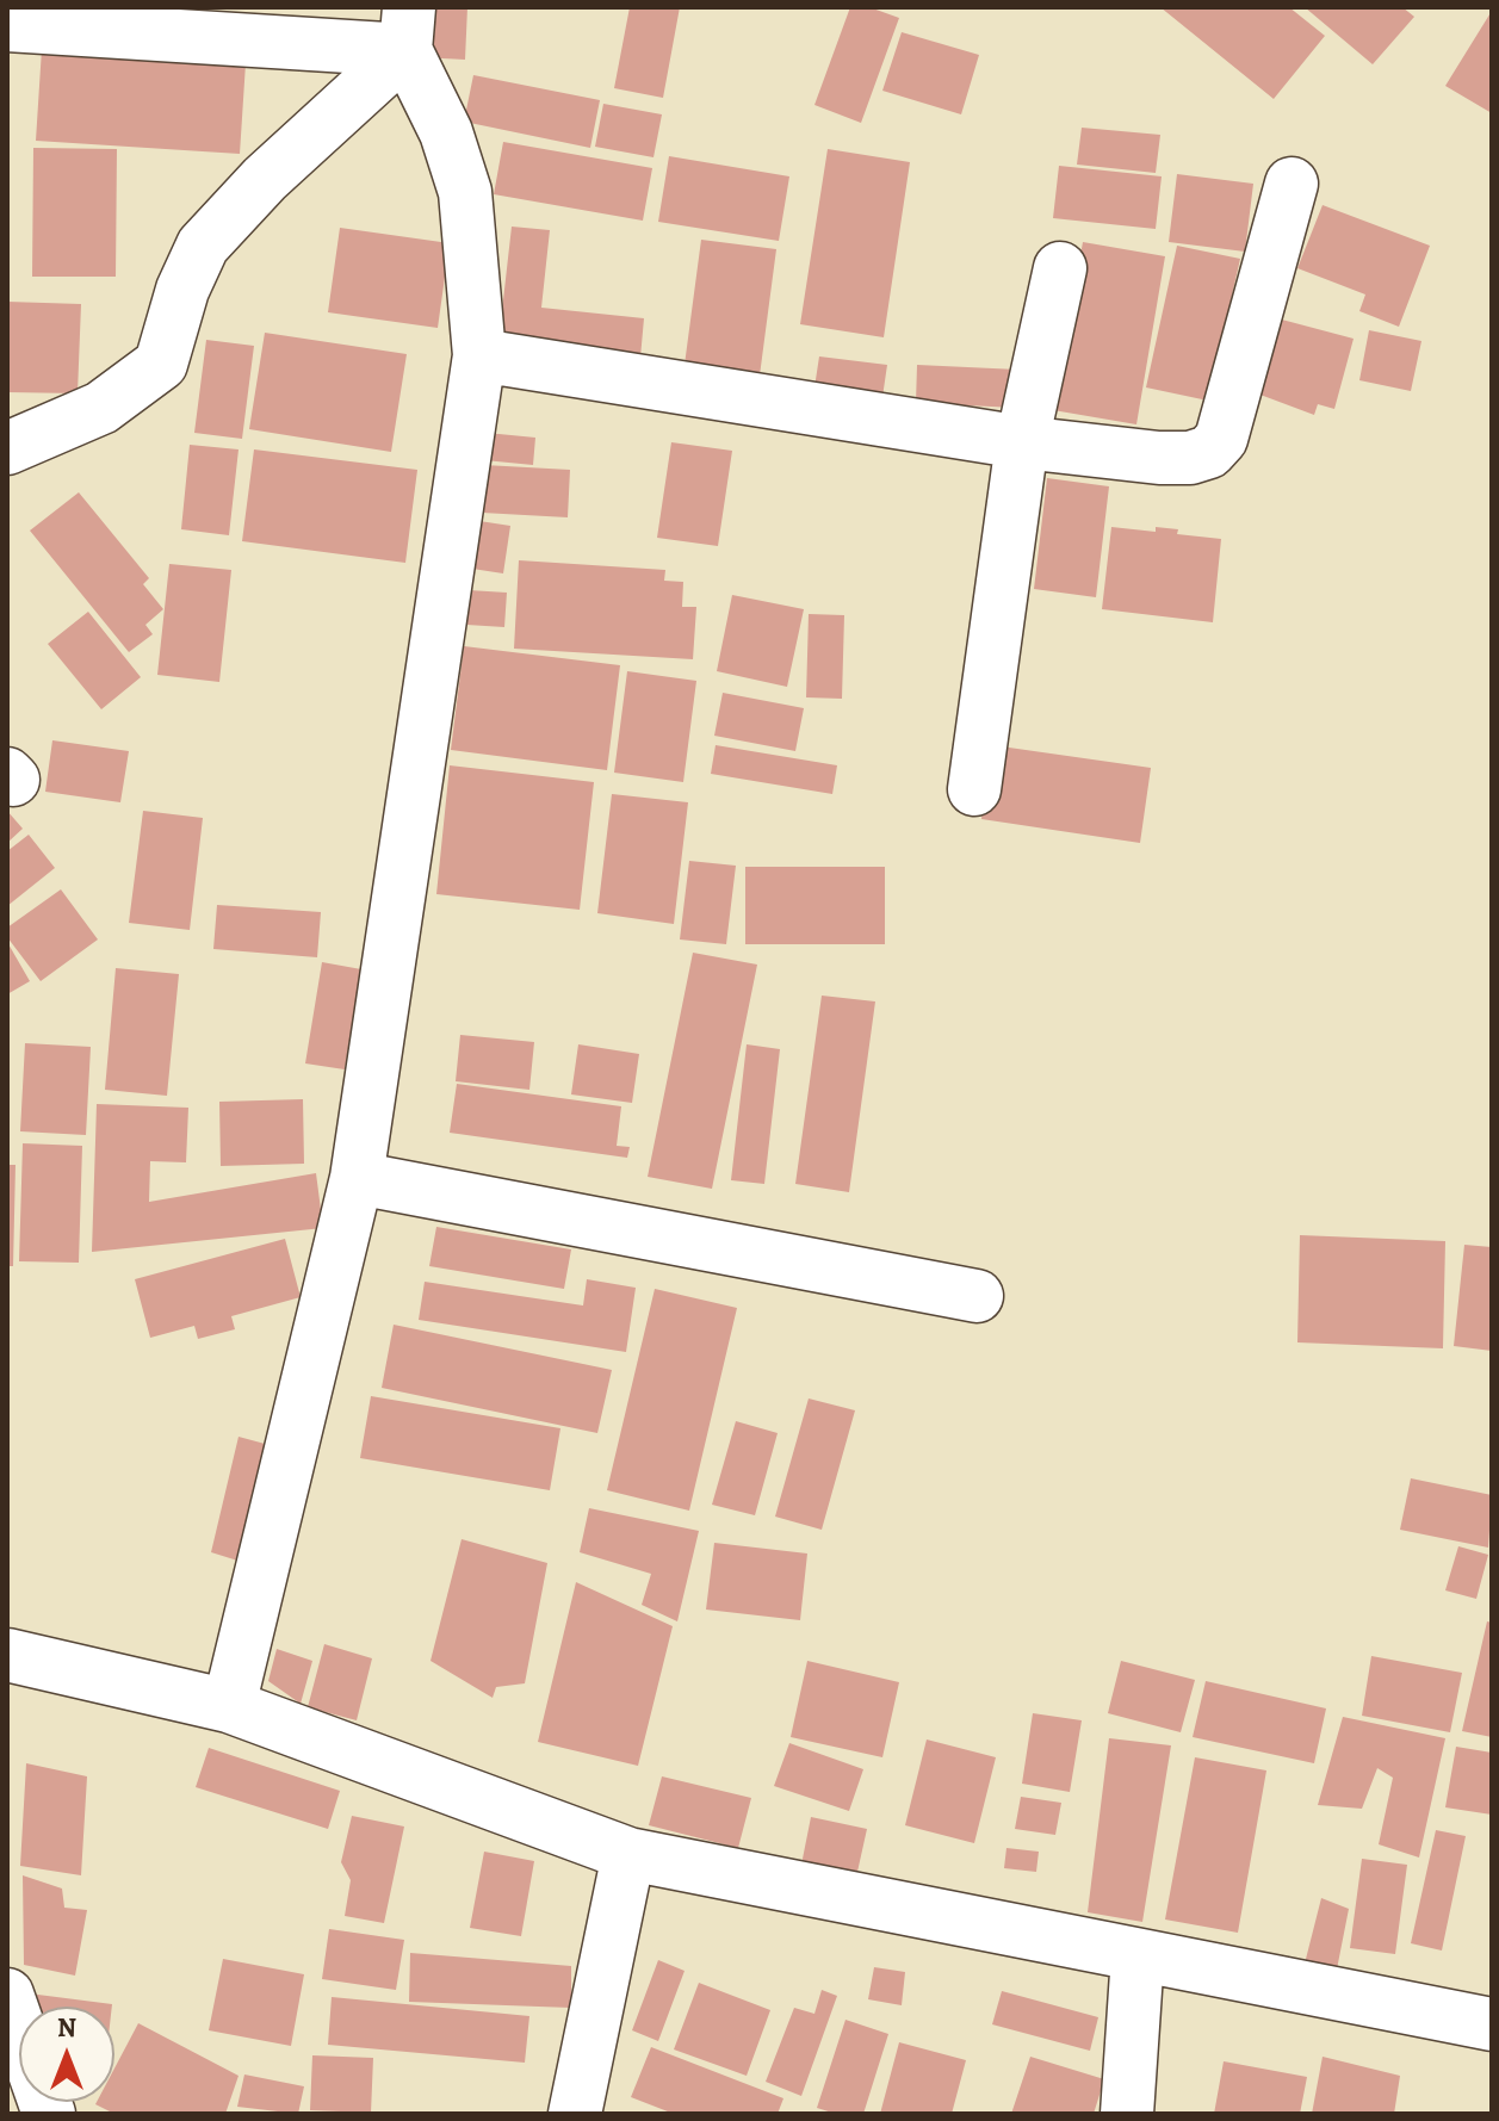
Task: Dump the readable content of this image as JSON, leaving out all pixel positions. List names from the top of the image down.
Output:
{
  "north": "top"
}
